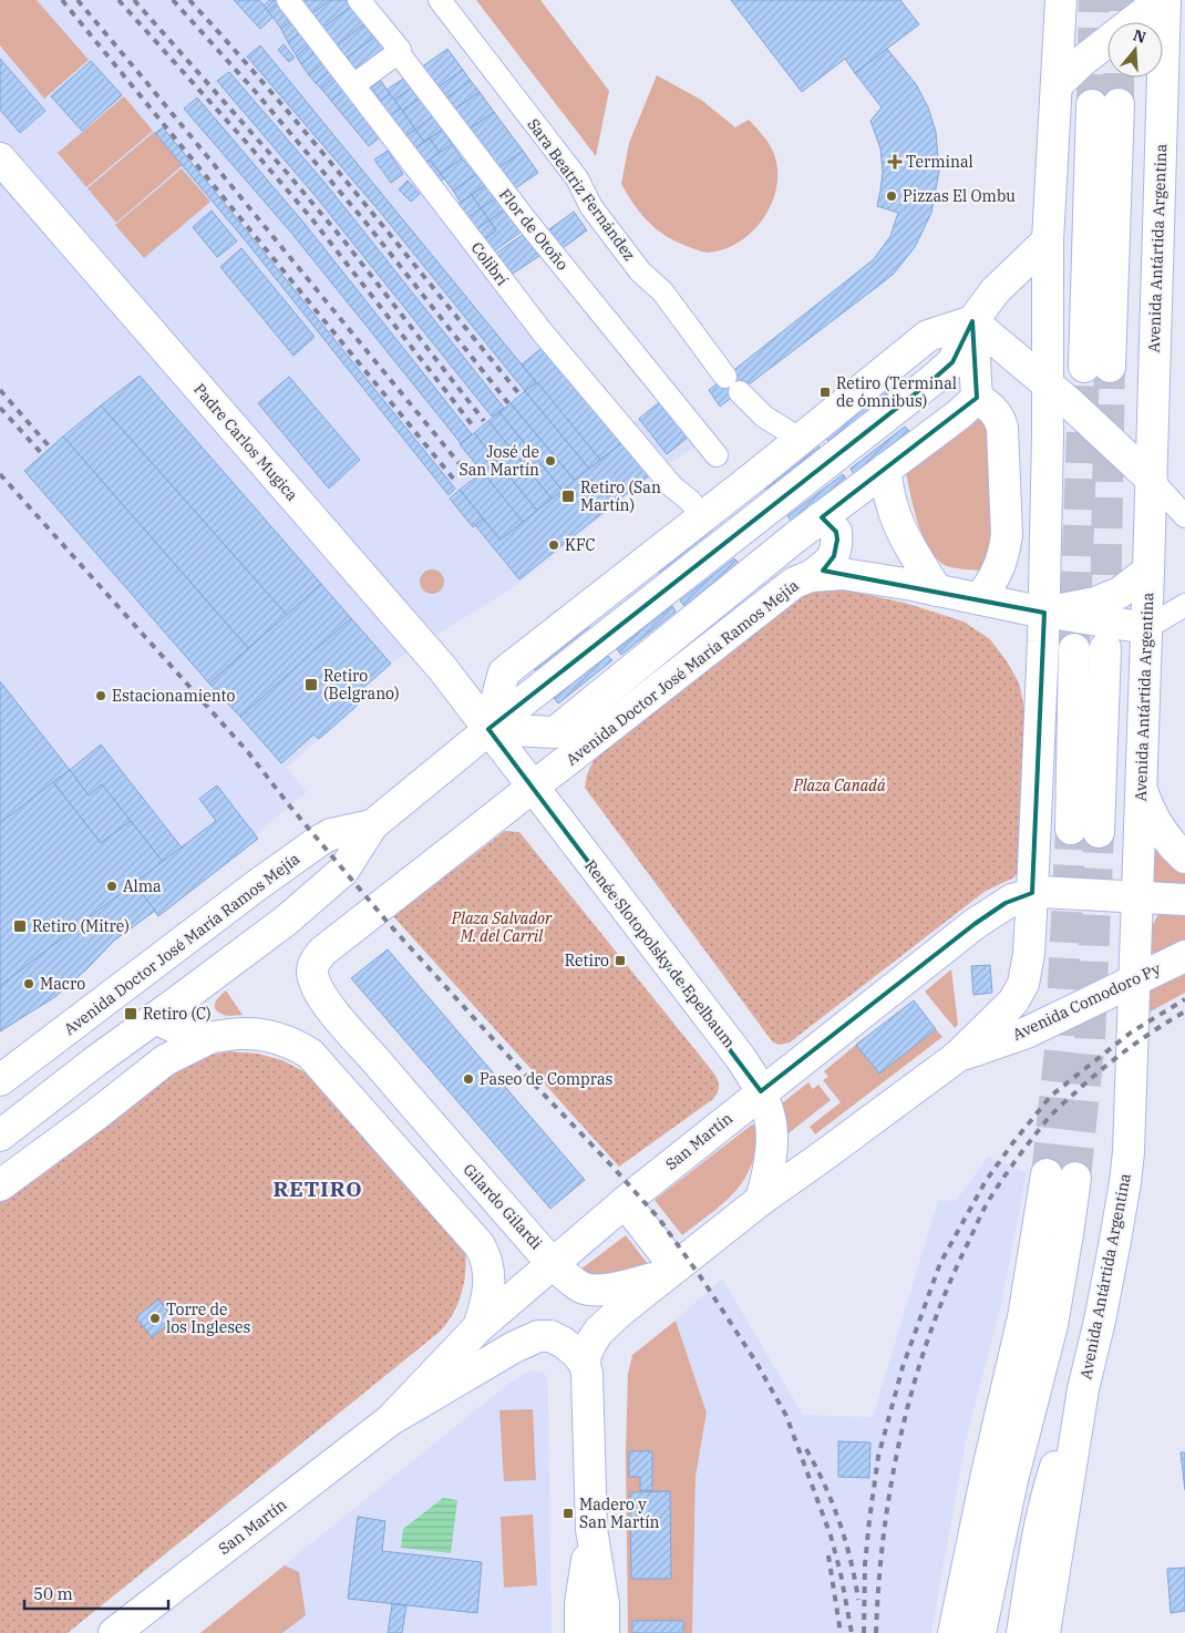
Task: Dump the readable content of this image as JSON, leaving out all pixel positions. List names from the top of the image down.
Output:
{
  "streets": {
    "main road": [
      "Avenida Antártida Argentina",
      "Padre Carlos Mugica",
      "Avenida Doctor José María Ramos Mejía",
      "Renée Slotopolsky de Epelbaum",
      "Avenida Comodoro Py",
      "San Martín",
      "Gilardo Gilardi"
    ],
    "street": ["Sara Beatriz Fernández", "Flor de Otoño", "Colibrí"]
  },
  "crossings": [
    ["Avenida Antártida Argentina", "Avenida Doctor José María Ramos Mejía"],
    ["Avenida Antártida Argentina", "Avenida Comodoro Py"],
    ["Padre Carlos Mugica", "Avenida Doctor José María Ramos Mejía"],
    ["Padre Carlos Mugica", "Renée Slotopolsky de Epelbaum"],
    ["Avenida Doctor José María Ramos Mejía", "Renée Slotopolsky de Epelbaum"],
    ["Avenida Doctor José María Ramos Mejía", "Gilardo Gilardi"],
    ["Renée Slotopolsky de Epelbaum", "San Martín"],
    ["San Martín", "Gilardo Gilardi"]
  ],
  "districts": ["RETIRO"],
  "parks": ["Plaza Canadá", "Plaza Salvador M. del Carril"],
  "places": {
    "health": ["Terminal"],
    "other": [
      "Pizzas El Ombu",
      "José de San Martín",
      "KFC",
      "Estacionamiento",
      "Alma",
      "Macro",
      "Paseo de Compras",
      "Torre de los Ingleses"
    ],
    "transit": [
      "Retiro (Terminal de ómnibus)",
      "Retiro (San Martín)",
      "Retiro (Belgrano)",
      "Retiro (Mitre)",
      "Retiro",
      "Retiro (C)",
      "Madero y San Martín"
    ]
  },
  "scale_bar": "50 m",
  "north": "top"
}
